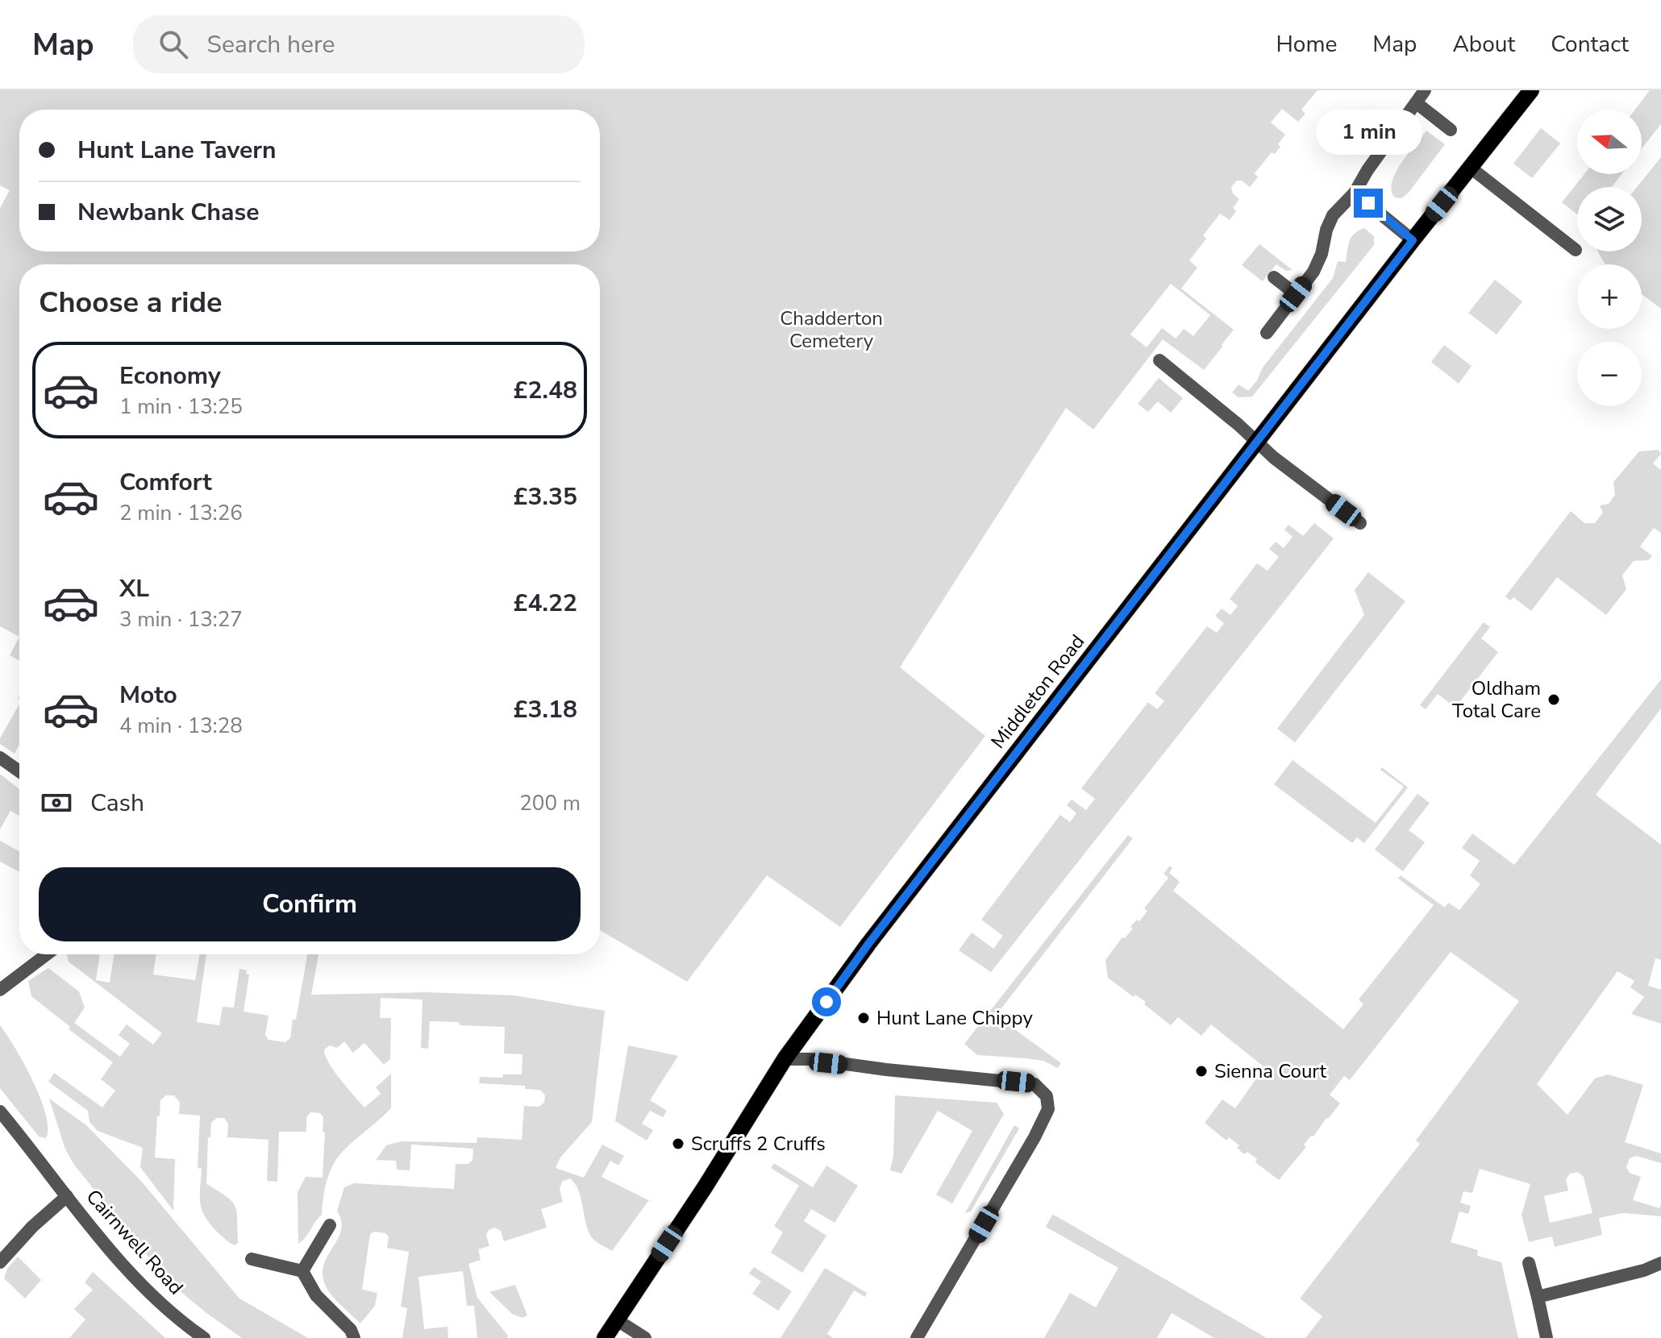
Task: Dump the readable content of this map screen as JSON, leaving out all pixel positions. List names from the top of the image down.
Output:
{
  "streets": {
    "main road": ["Middleton Road"],
    "street": ["Cairnwell Road"]
  },
  "parks": ["Chadderton Cemetery"],
  "places": [
    "Oldham Total Care",
    "Hunt Lane Chippy",
    "Sienna Court",
    "Scruffs 2 Cruffs"
  ],
  "north": "left",
  "page": {
    "header": "Map",
    "search": "Search here",
    "nav": [
      "Home",
      "Map",
      "About",
      "Contact"
    ],
    "map_buttons": ["+", "−"],
    "bubble": "1 min",
    "banner": ["Hunt Lane Tavern", "Newbank Chase"],
    "heading": "Choose a ride",
    "list": [
      {
        "name": "Economy",
        "note": "1 min · 13:25",
        "value": "£2.48"
      },
      {
        "name": "Comfort",
        "note": "2 min · 13:26",
        "value": "£3.35"
      },
      {
        "name": "XL",
        "note": "3 min · 13:27",
        "value": "£4.22"
      },
      {
        "name": "Moto",
        "note": "4 min · 13:28",
        "value": "£3.18"
      }
    ],
    "pay": ["Cash", "200 m"],
    "buttons": "Confirm"
  }
}
